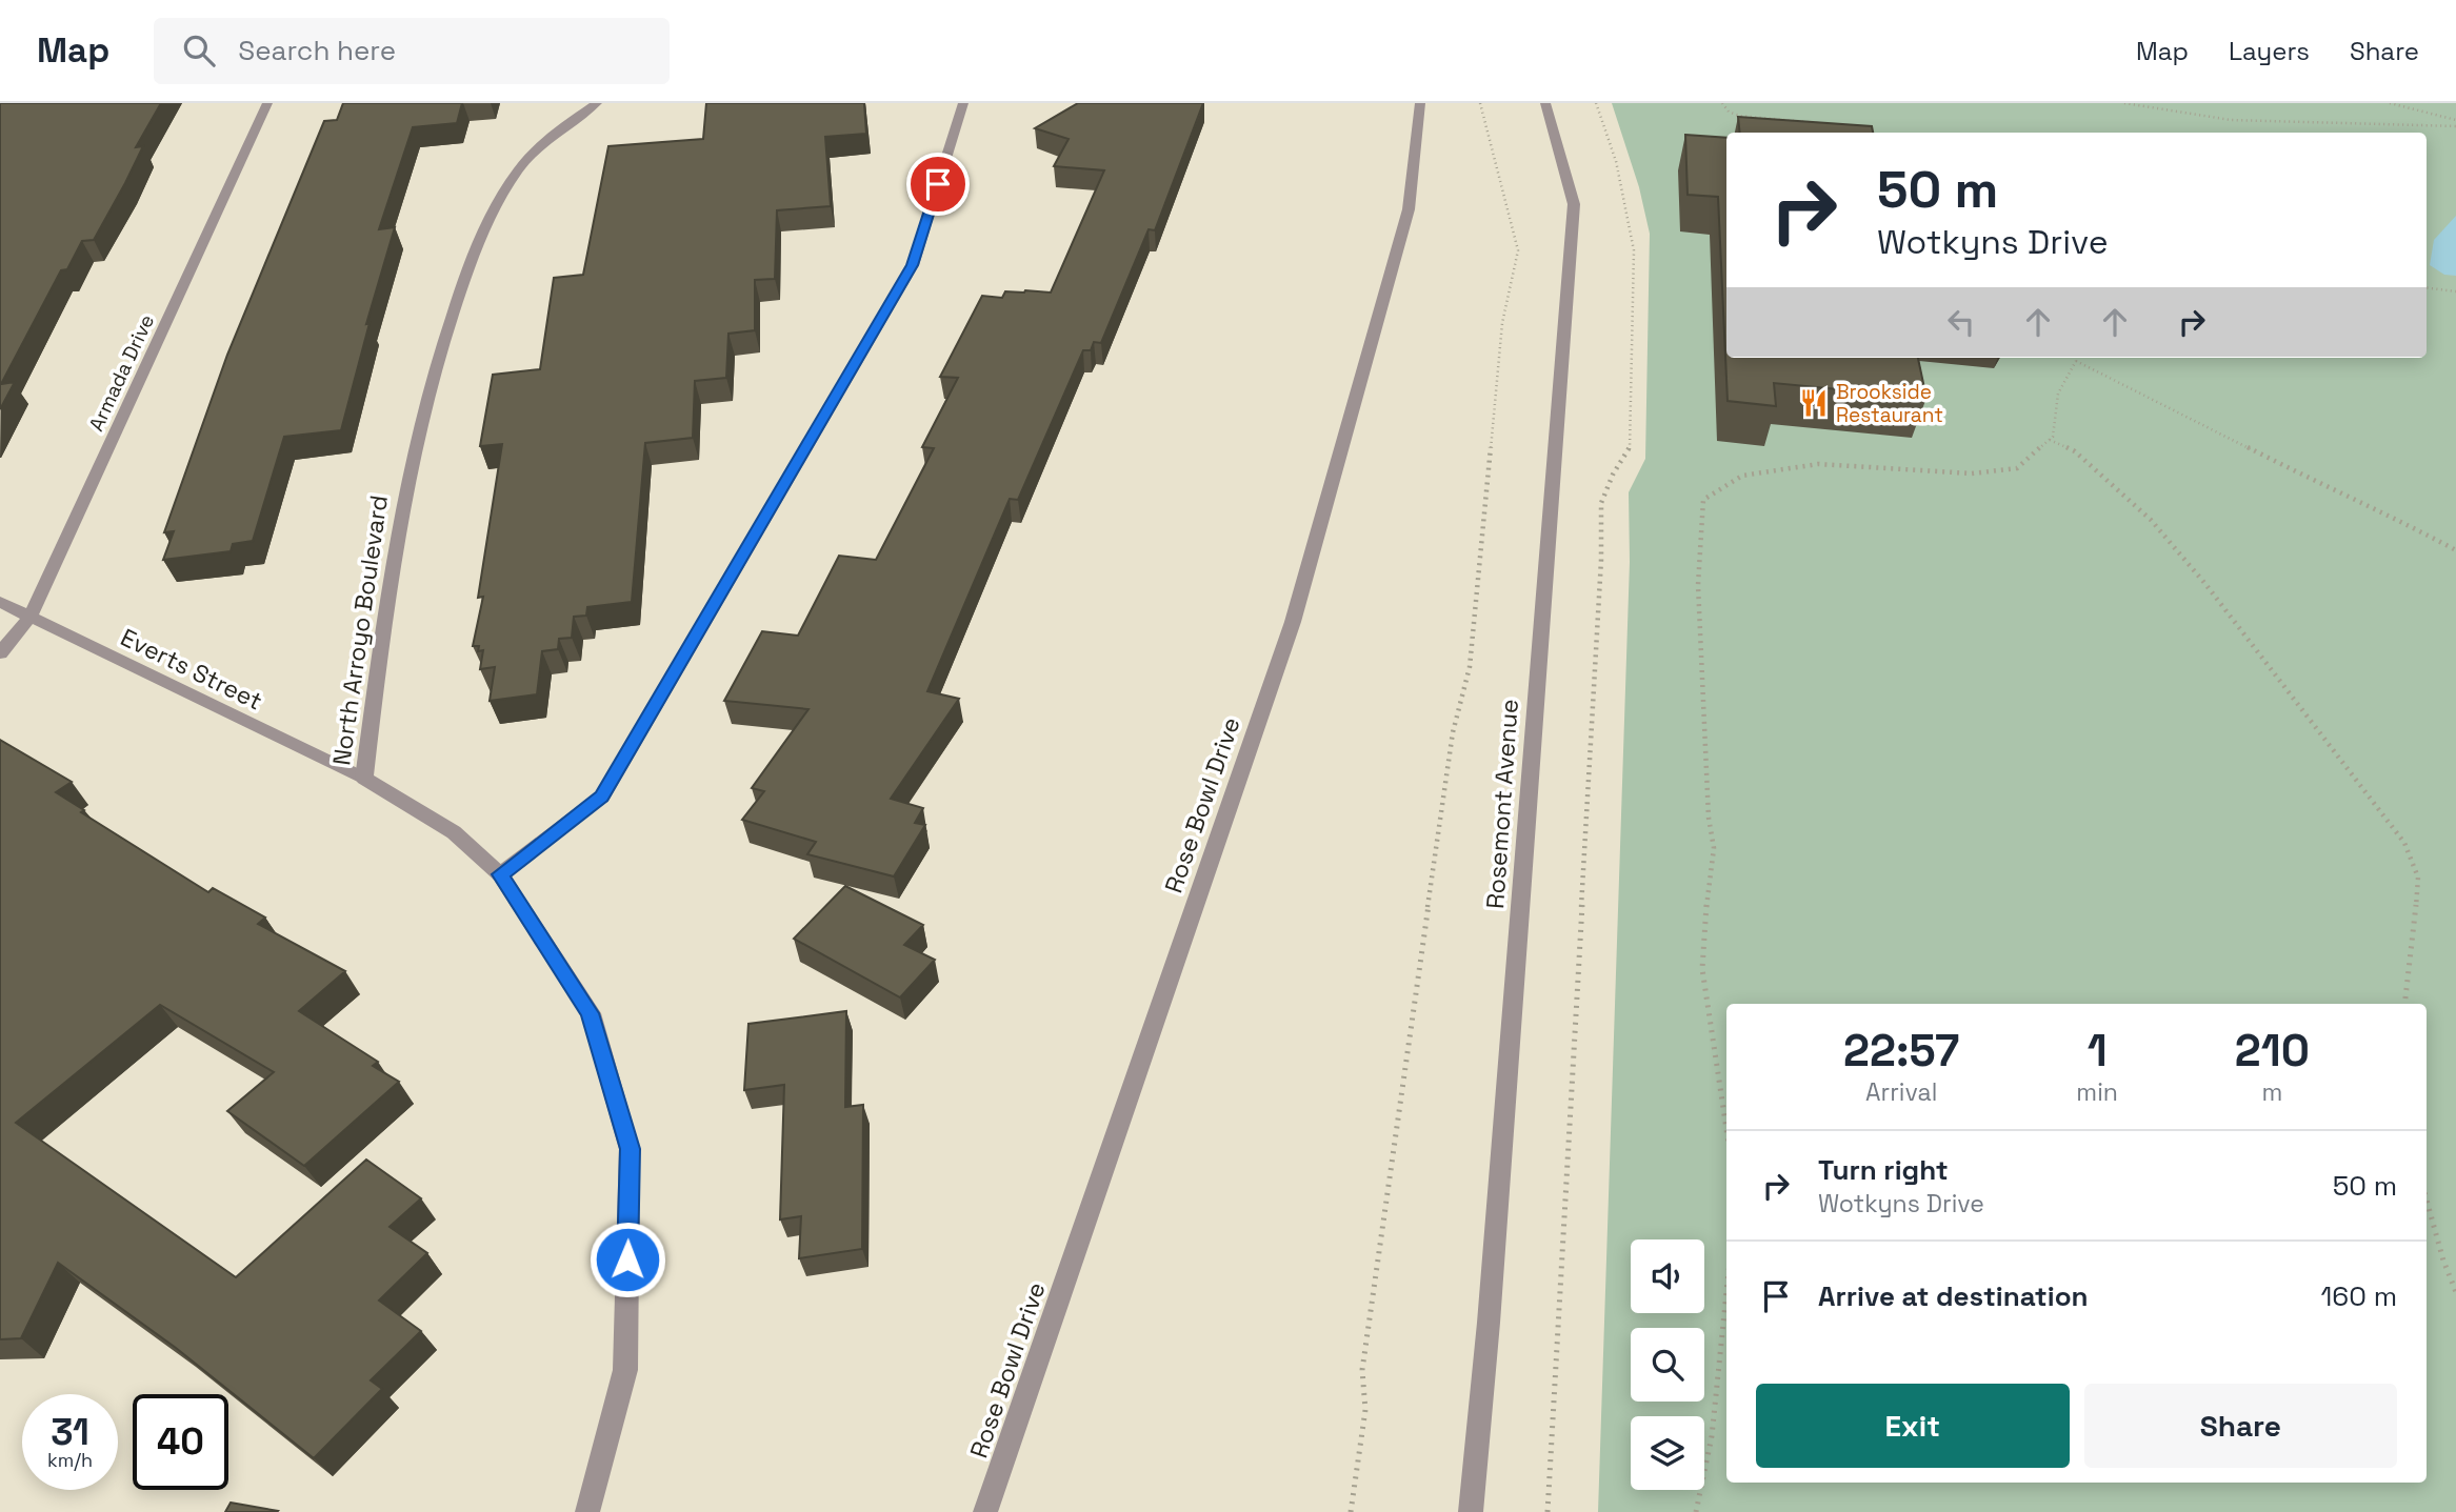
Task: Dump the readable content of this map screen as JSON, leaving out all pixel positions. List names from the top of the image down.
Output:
{
  "streets": {
    "street": [
      "Armada Drive",
      "North Arroyo Boulevard",
      "Everts Street",
      "Rosemont Avenue",
      "Rose Bowl Drive"
    ]
  },
  "crossings": [
    ["Armada Drive", "Everts Street"],
    ["North Arroyo Boulevard", "Everts Street"]
  ],
  "places": {
    "restaurant": ["Brookside Restaurant"]
  },
  "page": {
    "header": "Map",
    "search": "Search here",
    "nav": ["Map", "Layers", "Share"],
    "turn": ["50 m", "Wotkyns Drive"],
    "eta": [
      "22:57",
      "Arrival",
      "1",
      "min",
      "210",
      "m"
    ],
    "list": [
      {
        "name": "Turn right",
        "note": "Wotkyns Drive",
        "value": "50 m"
      },
      {
        "name": "Arrive at destination",
        "value": "160 m"
      }
    ],
    "buttons": ["Exit", "Share"],
    "speed": "31 km/h",
    "limit": "40"
  }
}
